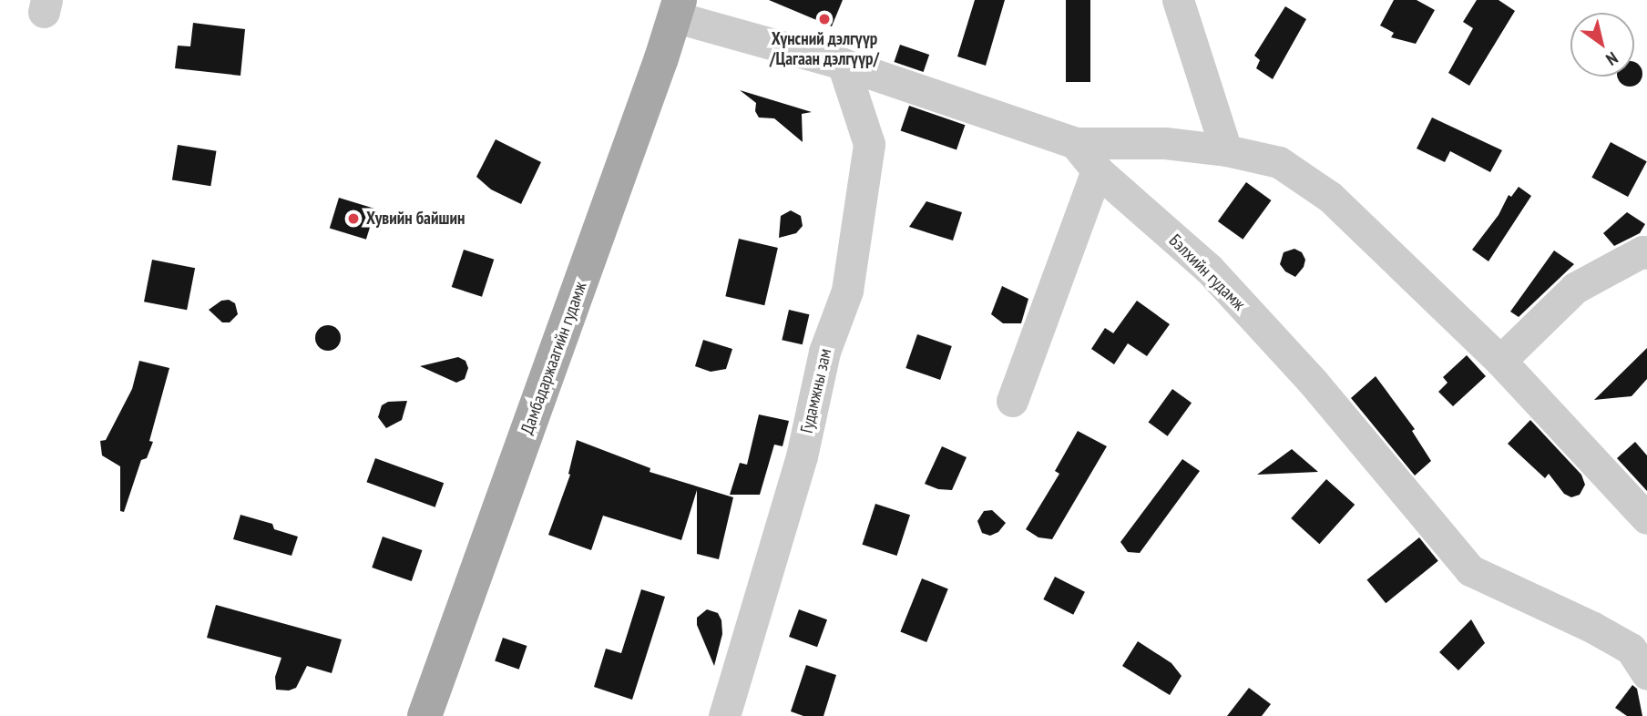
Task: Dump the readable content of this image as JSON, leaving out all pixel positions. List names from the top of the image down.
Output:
{
  "streets": {
    "main road": ["Дамбадаржаагийн гудамж"],
    "street": ["Бэлхийн гудамж", "Гудамжны зам"]
  },
  "places": ["Хүнсний дэлгүүр /Цагаан дэлгүүр/", "Хувийн байшин"],
  "north": "bottom right"
}
